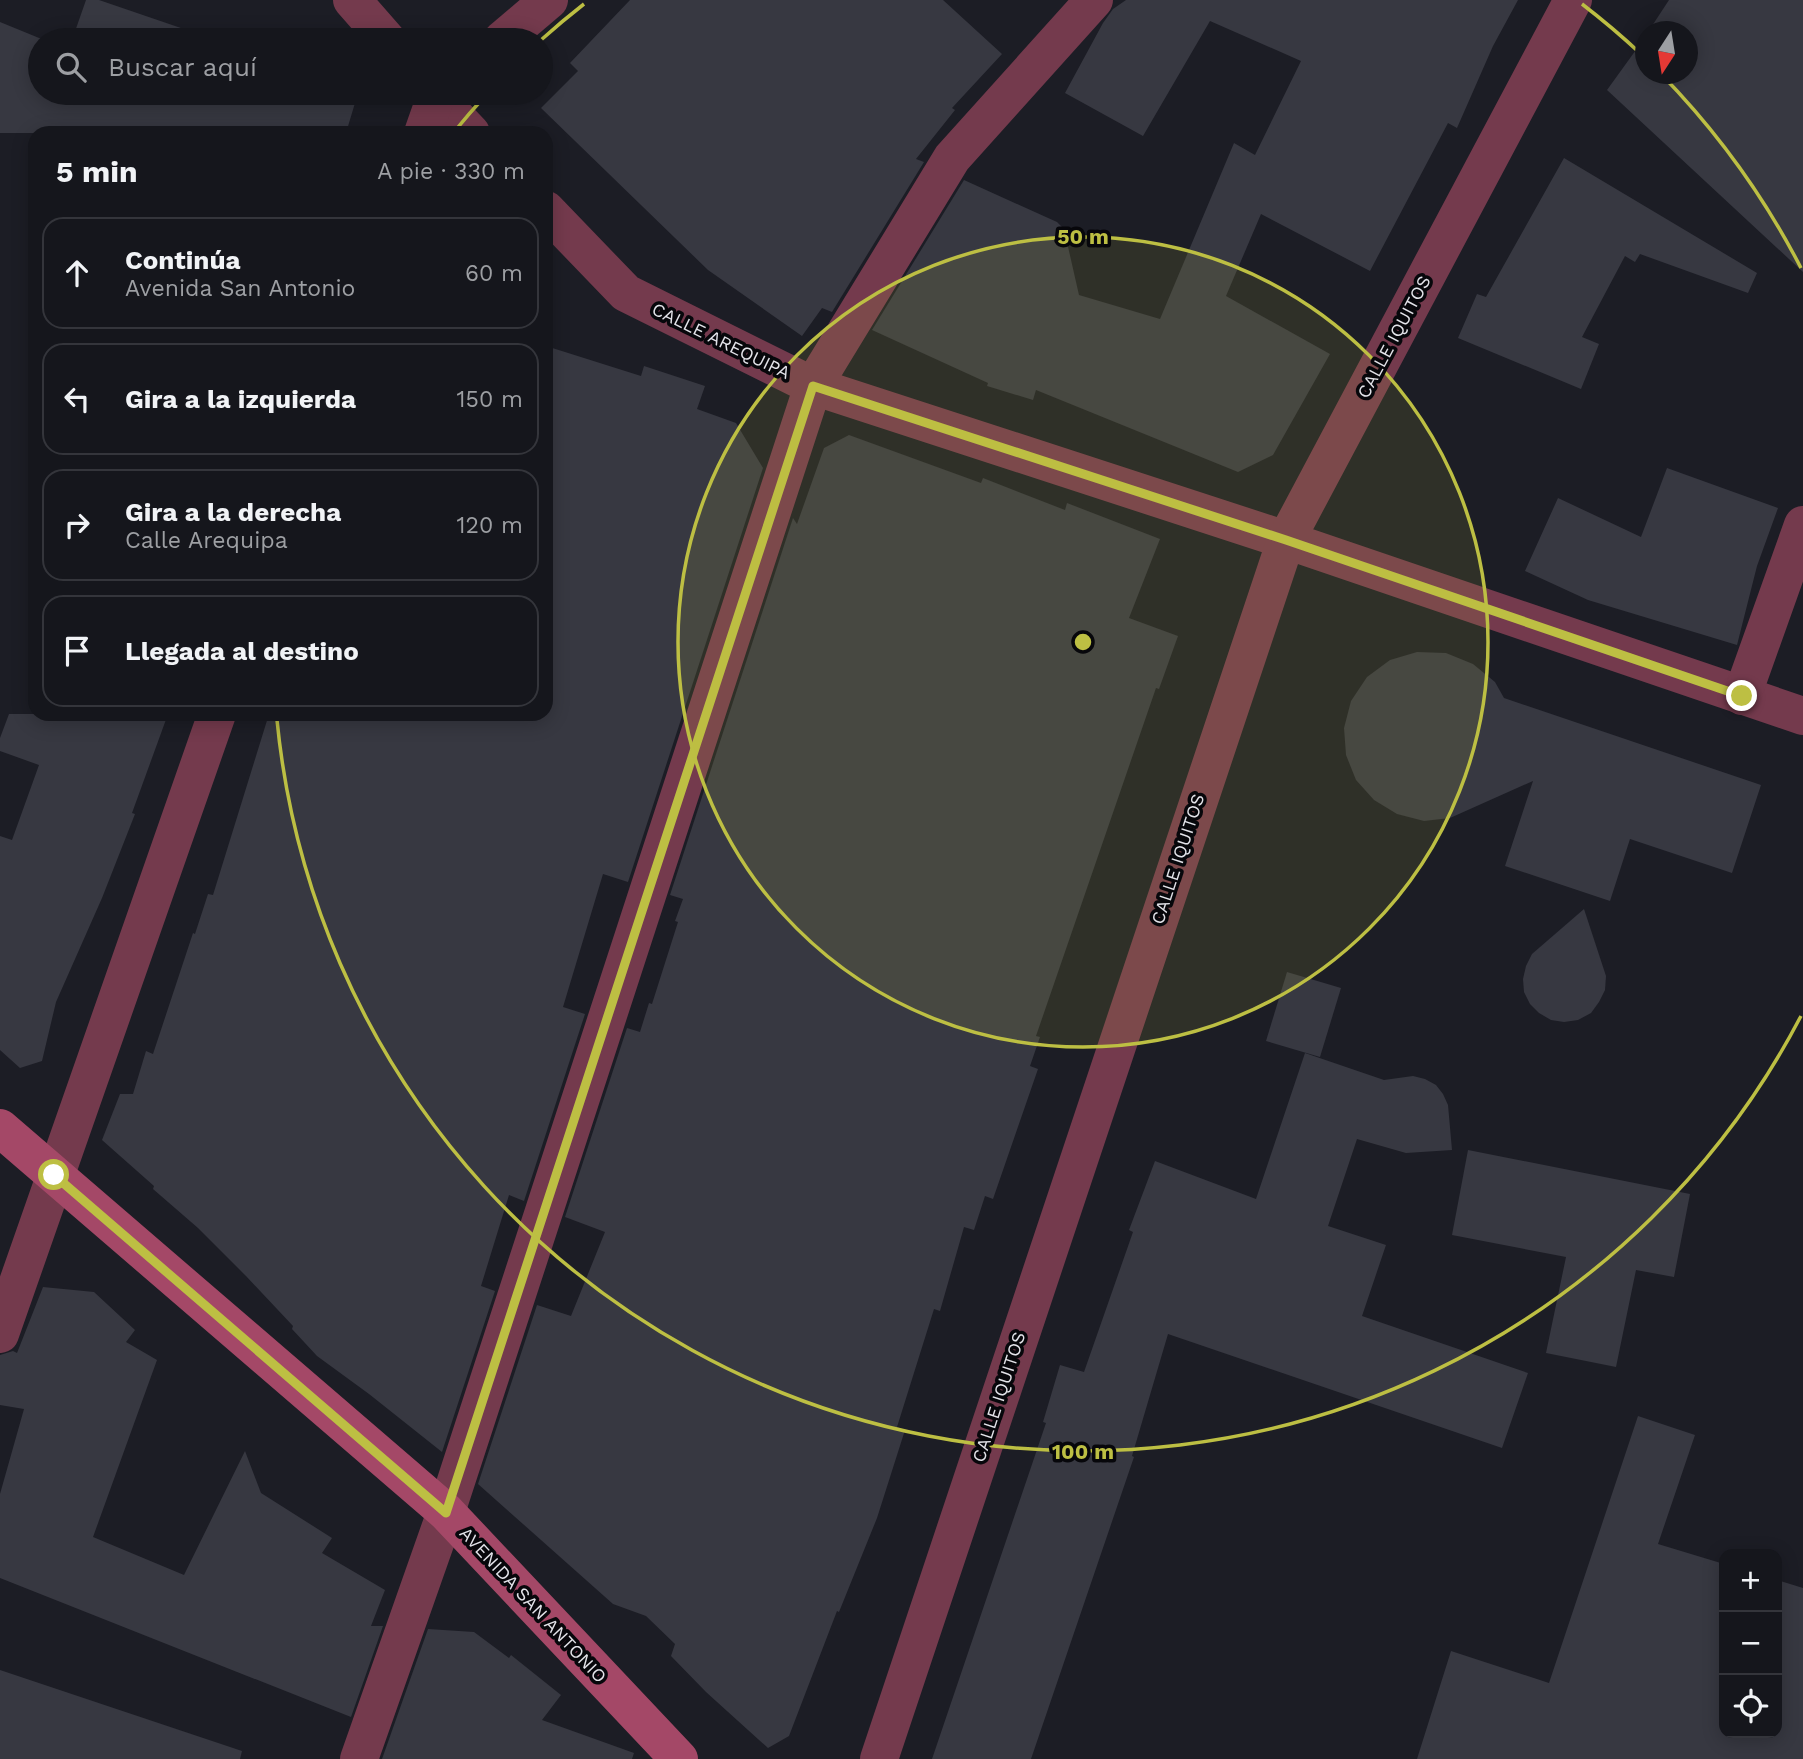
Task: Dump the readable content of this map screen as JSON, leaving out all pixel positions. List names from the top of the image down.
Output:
{
  "streets": {
    "main road": ["AVENIDA SAN ANTONIO"],
    "street": ["CALLE IQUITOS", "CALLE AREQUIPA"]
  },
  "crossings": [
    ["CALLE IQUITOS", "CALLE AREQUIPA"]
  ],
  "north": "bottom",
  "page": {
    "search": "Buscar aquí",
    "heading": ["5 min", "A pie · 330 m"],
    "list": [
      ["Continúa", "Avenida San Antonio", "60 m"],
      ["Gira a la izquierda", "150 m"],
      ["Gira a la derecha", "Calle Arequipa", "120 m"],
      "Llegada al destino"
    ],
    "map_buttons": ["+", "−"]
  },
  "rings": ["50 m", "100 m"]
}
